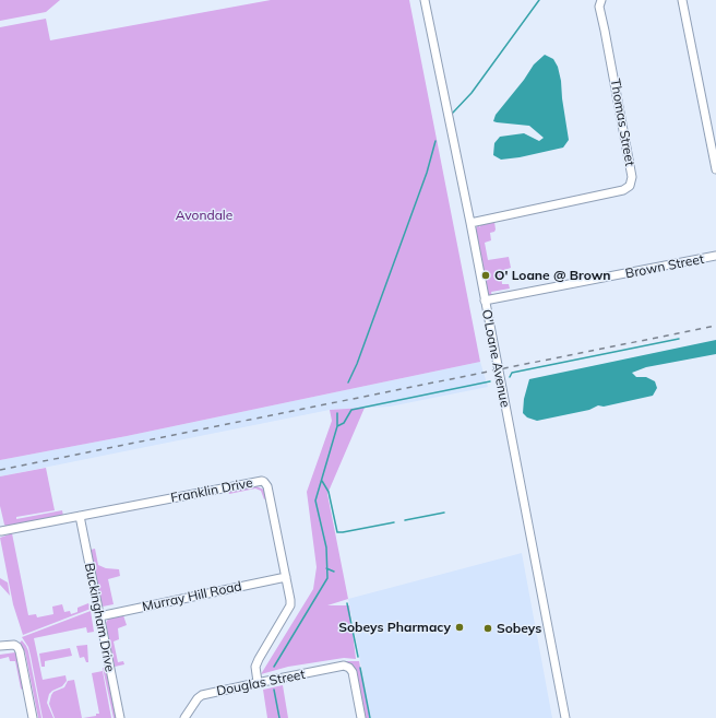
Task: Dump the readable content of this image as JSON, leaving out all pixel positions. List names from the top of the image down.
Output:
{
  "streets": {
    "street": [
      "Thomas Street",
      "Brown Street",
      "O'Loane Avenue",
      "Franklin Drive",
      "Murray Hill Road",
      "Buckingham Drive",
      "Douglas Street"
    ]
  },
  "crossings": [
    ["Thomas Street", "O'Loane Avenue"],
    ["Brown Street", "O'Loane Avenue"],
    ["Franklin Drive", "Murray Hill Road"],
    ["Franklin Drive", "Buckingham Drive"],
    ["Franklin Drive", "Douglas Street"],
    ["Murray Hill Road", "Buckingham Drive"]
  ],
  "parks": ["Avondale"],
  "places": ["O' Loane @ Brown", "Sobeys Pharmacy", "Sobeys"]
}
